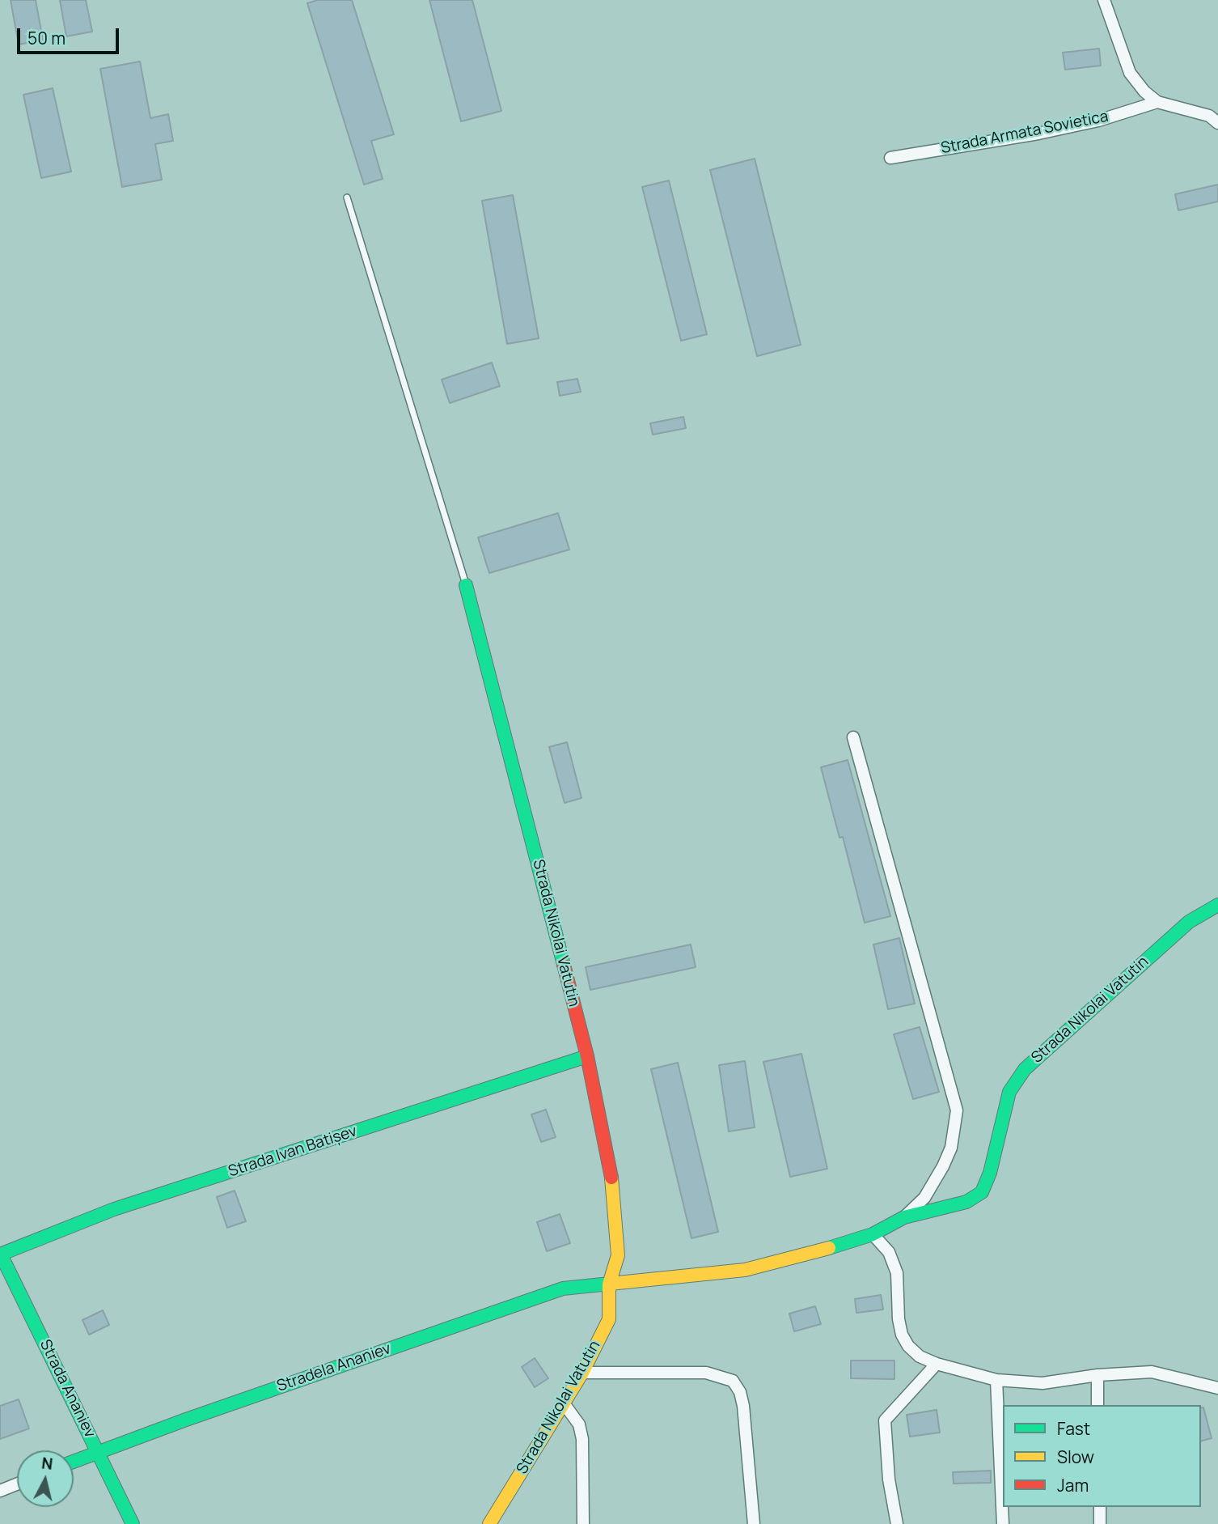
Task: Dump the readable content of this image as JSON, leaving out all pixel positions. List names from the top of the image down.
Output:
{
  "streets": {
    "street": [
      "Strada Armata Sovietica",
      "Strada Nikolai Vatutin",
      "Strada Ivan Batișev",
      "Stradela Ananiev",
      "Strada Ananiev"
    ]
  },
  "crossings": [
    ["Strada Nikolai Vatutin", "Strada Ivan Batișev"],
    ["Strada Nikolai Vatutin", "Stradela Ananiev"],
    ["Strada Ivan Batișev", "Strada Ananiev"],
    ["Stradela Ananiev", "Strada Ananiev"]
  ],
  "legend": ["Fast", "Slow", "Jam"],
  "scale_bar": "50 m",
  "north": "top"
}
